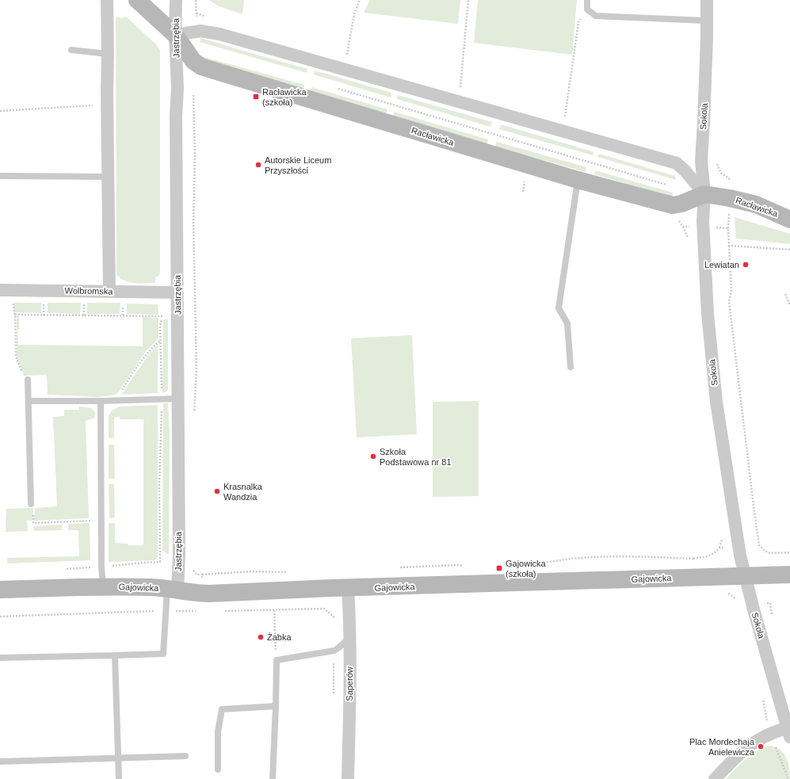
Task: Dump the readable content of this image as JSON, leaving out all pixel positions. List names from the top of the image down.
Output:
{
  "streets": {
    "street": [
      "Jastrzębia",
      "Sokola",
      "Racławicka",
      "Wolbromska",
      "Gajowicka",
      "Saperów"
    ]
  },
  "crossings": [
    ["Jastrzębia", "Racławicka"],
    ["Jastrzębia", "Wolbromska"],
    ["Jastrzębia", "Gajowicka"],
    ["Sokola", "Racławicka"],
    ["Sokola", "Gajowicka"],
    ["Gajowicka", "Saperów"]
  ],
  "places": {
    "transit": ["Racławicka (szkoła)", "Gajowicka (szkoła)"],
    "other": [
      "Autorskie Liceum Przyszłości",
      "Lewiatan",
      "Szkoła Podstawowa nr 81",
      "Krasnalka Wandzia",
      "Żabka",
      "Plac Mordechaja Anielewicza"
    ]
  }
}
